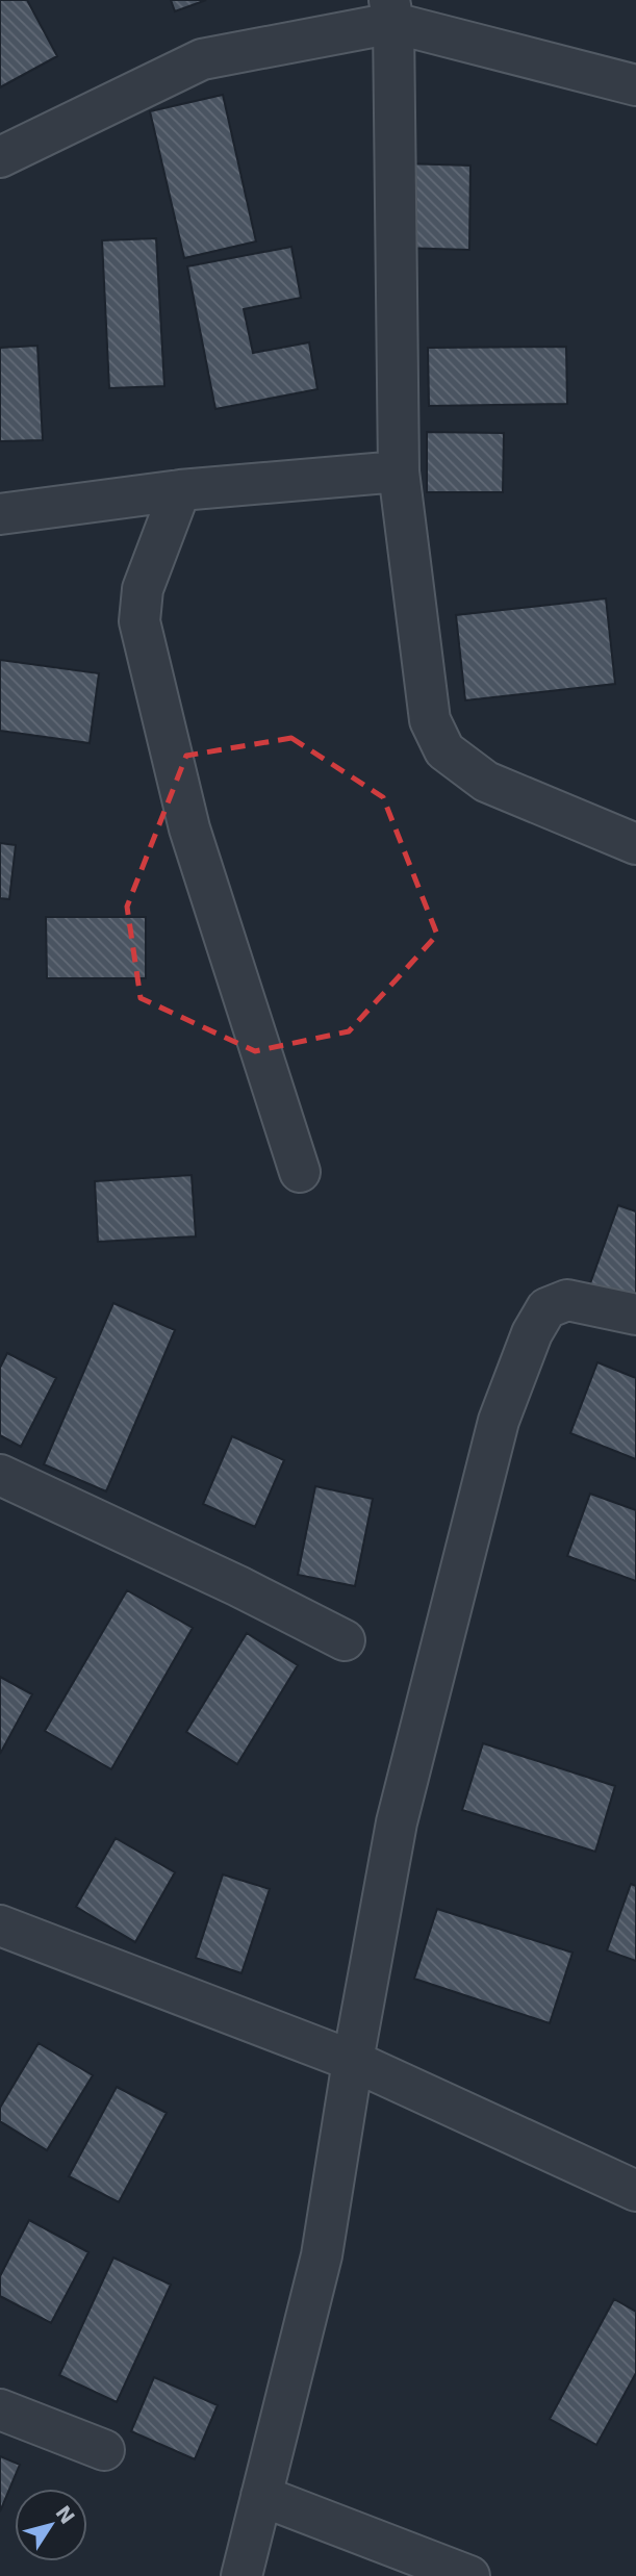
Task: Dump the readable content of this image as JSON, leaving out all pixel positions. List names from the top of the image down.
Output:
{
  "north": "top right"
}
